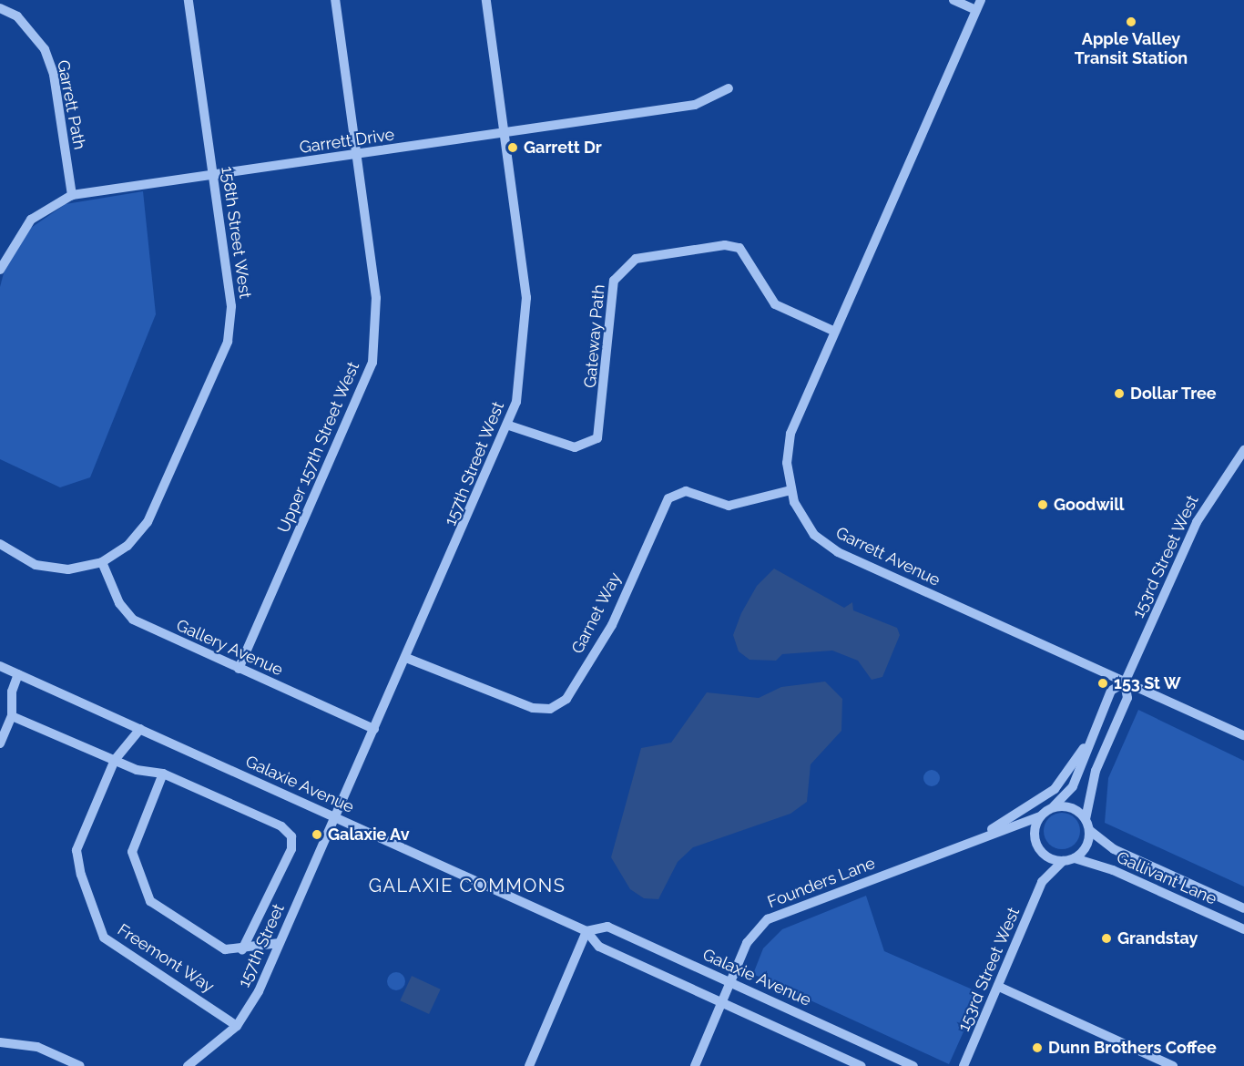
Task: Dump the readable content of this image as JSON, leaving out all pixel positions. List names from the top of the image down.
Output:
{
  "streets": {
    "street": [
      "Garrett Path",
      "Garrett Drive",
      "158th Street West",
      "Gateway Path",
      "Upper 157th Street West",
      "157th Street West",
      "Garrett Avenue",
      "153rd Street West",
      "Garnet Way",
      "Gallery Avenue",
      "Galaxie Avenue",
      "Gallivant Lane",
      "Founders Lane",
      "157th Street",
      "Freemont Way"
    ]
  },
  "crossings": [
    ["Garrett Path", "Garrett Drive"],
    ["Garrett Drive", "158th Street West"],
    ["Garrett Drive", "Upper 157th Street West"],
    ["Garrett Drive", "157th Street West"],
    ["158th Street West", "Gallery Avenue"],
    ["Gateway Path", "157th Street West"],
    ["Gateway Path", "Garrett Avenue"],
    ["Upper 157th Street West", "Gallery Avenue"],
    ["157th Street West", "Garnet Way"],
    ["157th Street West", "Gallery Avenue"],
    ["157th Street West", "Galaxie Avenue"],
    ["157th Street West", "157th Street"],
    ["Garrett Avenue", "153rd Street West"],
    ["Garrett Avenue", "Garnet Way"],
    ["153rd Street West", "Gallivant Lane"],
    ["153rd Street West", "Founders Lane"],
    ["Galaxie Avenue", "Founders Lane"],
    ["Galaxie Avenue", "157th Street"],
    ["Galaxie Avenue", "Freemont Way"],
    ["Gallivant Lane", "Founders Lane"],
    ["157th Street", "Freemont Way"]
  ],
  "districts": ["GALAXIE COMMONS"],
  "places": [
    "Apple Valley Transit Station",
    "Garrett Dr",
    "Dollar Tree",
    "Goodwill",
    "153 St W",
    "Galaxie Av",
    "Grandstay",
    "Dunn Brothers Coffee"
  ]
}
